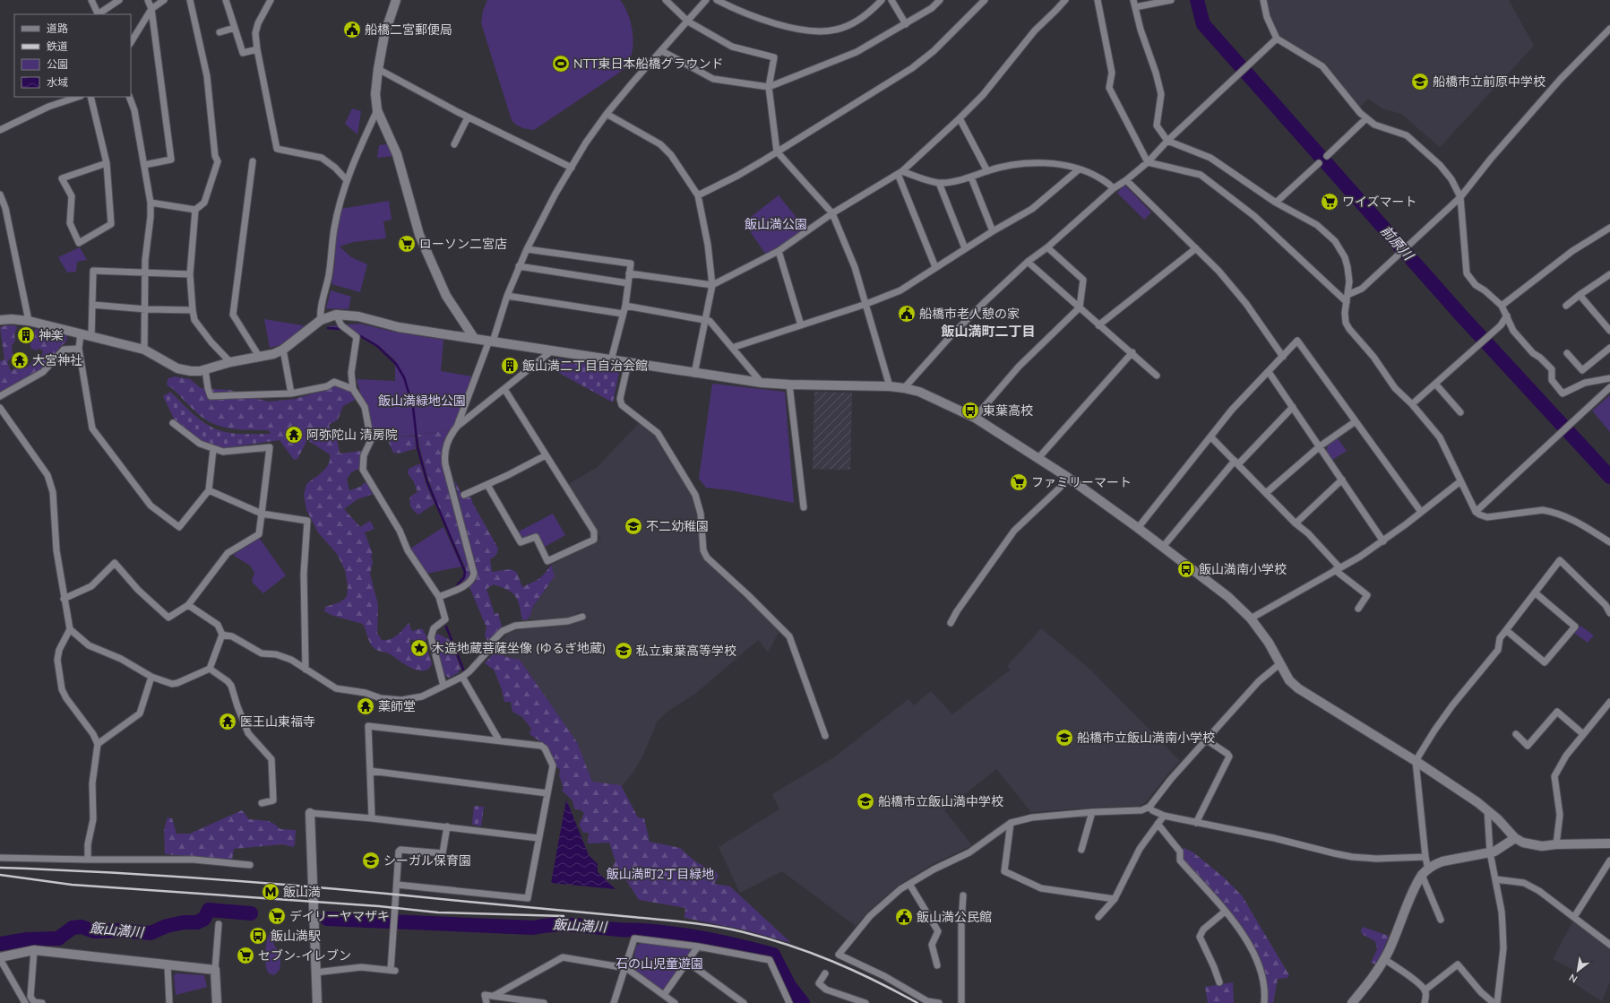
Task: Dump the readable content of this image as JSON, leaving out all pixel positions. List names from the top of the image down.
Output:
{
  "districts": ["飯山満町二丁目"],
  "water": ["前原川", "飯山満川"],
  "parks": [
    "飯山満公園",
    "飯山満緑地公園",
    "飯山満町2丁目緑地",
    "石の山児童遊園"
  ],
  "places": {
    "public building": ["船橋二宮郵便局", "船橋市老人憩の家", "飯山満公民館"],
    "sports": ["NTT東日本船橋グラウンド"],
    "school or university": [
      "船橋市立前原中学校",
      "不二幼稚園",
      "私立東葉高等学校",
      "船橋市立飯山満南小学校",
      "船橋市立飯山満中学校",
      "シーガル保育園"
    ],
    "supermarket": [
      "ワイズマート",
      "ローソン二宮店",
      "ファミリーマート",
      "デイリーヤマザキ",
      "セブン-イレブン"
    ],
    "building": ["神楽", "飯山満二丁目自治会館"],
    "temple": [
      "大宮神社",
      "阿弥陀山 清房院",
      "薬師堂",
      "医王山東福寺"
    ],
    "bus stop": ["東葉高校", "飯山満南小学校", "飯山満駅"],
    "place": ["木造地蔵菩薩坐像 (ゆるぎ地蔵)"],
    "metro station": ["飯山満"]
  },
  "legend": [
    "道路",
    "鉄道",
    "公園",
    "水域"
  ],
  "north": "bottom left"
}
